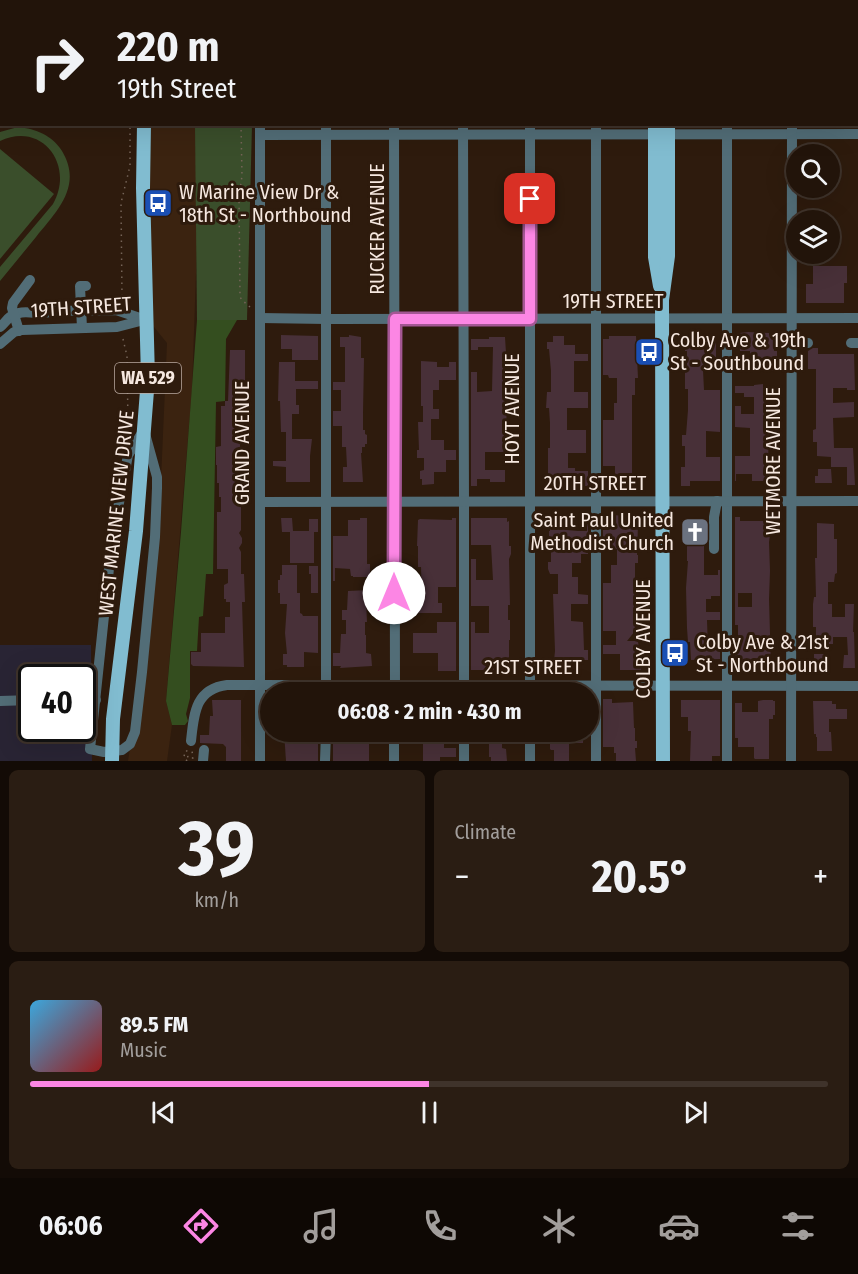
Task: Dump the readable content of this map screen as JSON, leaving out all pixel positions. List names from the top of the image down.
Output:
{
  "streets": {
    "main road": ["WA 529", "WEST MARINE VIEW DRIVE", "COLBY AVENUE"],
    "street": [
      "RUCKER AVENUE",
      "19TH STREET",
      "HOYT AVENUE",
      "GRAND AVENUE",
      "WETMORE AVENUE",
      "20TH STREET",
      "21ST STREET"
    ]
  },
  "crossings": [
    ["RUCKER AVENUE", "19TH STREET"],
    ["RUCKER AVENUE", "20TH STREET"],
    ["19TH STREET", "HOYT AVENUE"],
    ["19TH STREET", "GRAND AVENUE"],
    ["19TH STREET", "WETMORE AVENUE"],
    ["19TH STREET", "WEST MARINE VIEW DRIVE"],
    ["19TH STREET", "COLBY AVENUE"],
    ["HOYT AVENUE", "20TH STREET"],
    ["GRAND AVENUE", "20TH STREET"],
    ["WETMORE AVENUE", "20TH STREET"],
    ["WETMORE AVENUE", "21ST STREET"],
    ["20TH STREET", "COLBY AVENUE"],
    ["COLBY AVENUE", "21ST STREET"]
  ],
  "places": {
    "bus stop": ["W Marine View Dr & 18th St - Northbound", "Colby Ave & 19th St - Southbound", "Colby Ave & 21st St - Northbound"],
    "church": ["Saint Paul United Methodist Church"]
  },
  "page": {
    "turn": ["220 m", "19th Street"],
    "limit": "40",
    "trip": "06:08 · 2 min · 430 m",
    "tile": [
      ["39", "km/h"],
      "Climate"
    ],
    "heat": ["−", "20.5°", "+"],
    "song": ["89.5 FM", "Music"],
    "tabs": "06:06"
  }
}
